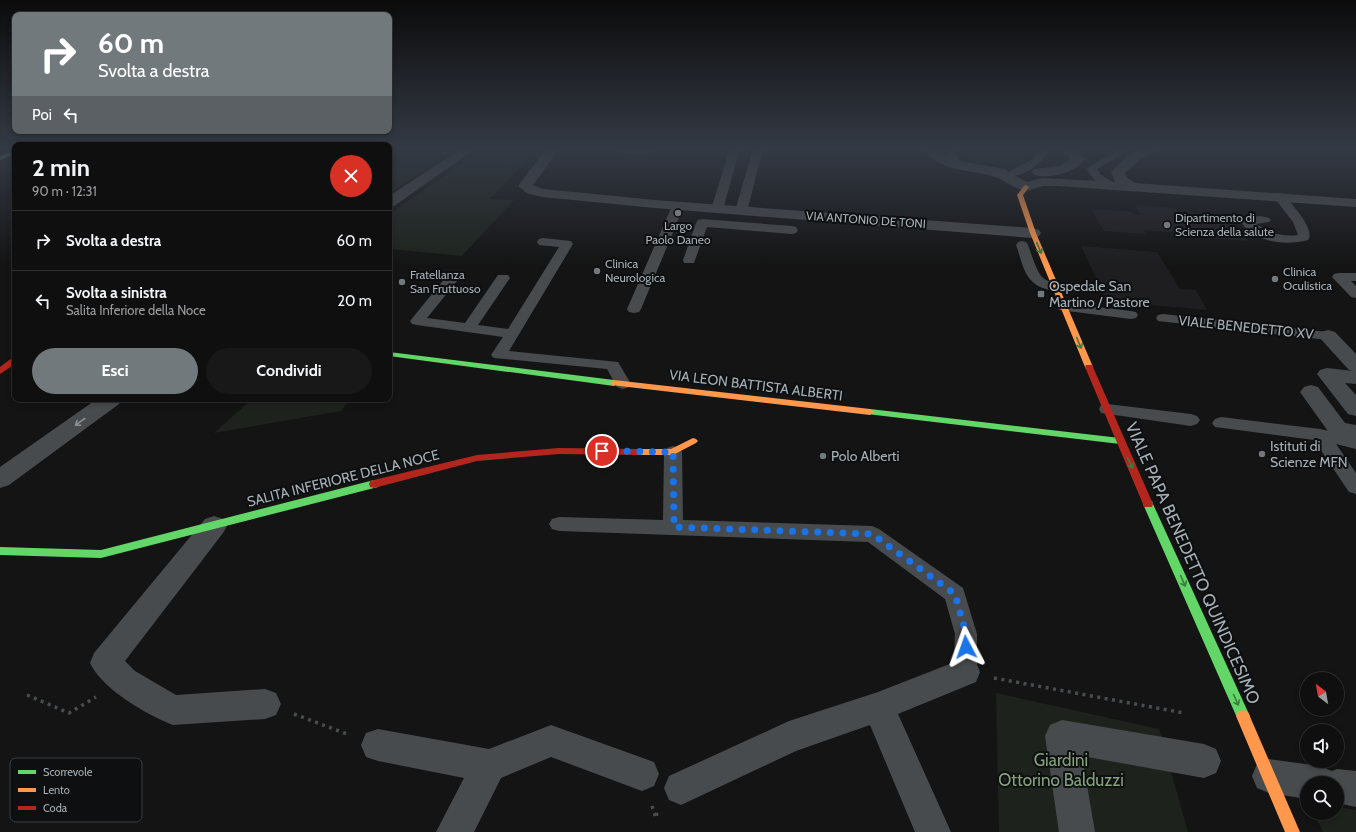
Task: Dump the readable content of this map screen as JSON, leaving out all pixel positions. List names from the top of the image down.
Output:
{
  "streets": {
    "street": [
      "VIA ANTONIO DE TONI",
      "VIALE BENEDETTO XV",
      "VIA LEON BATTISTA ALBERTI",
      "SALITA INFERIORE DELLA NOCE",
      "VIALE PAPA BENEDETTO QUINDICESIMO"
    ]
  },
  "crossings": [
    ["VIA LEON BATTISTA ALBERTI", "VIALE PAPA BENEDETTO QUINDICESIMO"]
  ],
  "one_way": ["VIALE PAPA BENEDETTO QUINDICESIMO"],
  "parks": ["Giardini Ottorino Balduzzi"],
  "places": {
    "other": [
      "Largo Paolo Daneo",
      "Dipartimento di Scienza della salute",
      "Clinica Neurologica",
      "Clinica Oculistica",
      "Fratellanza San Fruttuoso",
      "Istituti di Scienze MFN",
      "Polo Alberti"
    ],
    "transit": ["Ospedale San Martino / Pastore"]
  },
  "legend": ["Scorrevole", "Lento", "Coda"],
  "north": "top left",
  "page": {
    "turn": ["60 m", "Svolta a destra"],
    "then": "Poi",
    "heading": ["2 min", "90 m · 12:31"],
    "list": [
      {
        "name": "Svolta a destra",
        "value": "60 m"
      },
      {
        "name": "Svolta a sinistra",
        "note": "Salita Inferiore della Noce",
        "value": "20 m"
      }
    ],
    "buttons": ["Esci", "Condividi"]
  }
}
